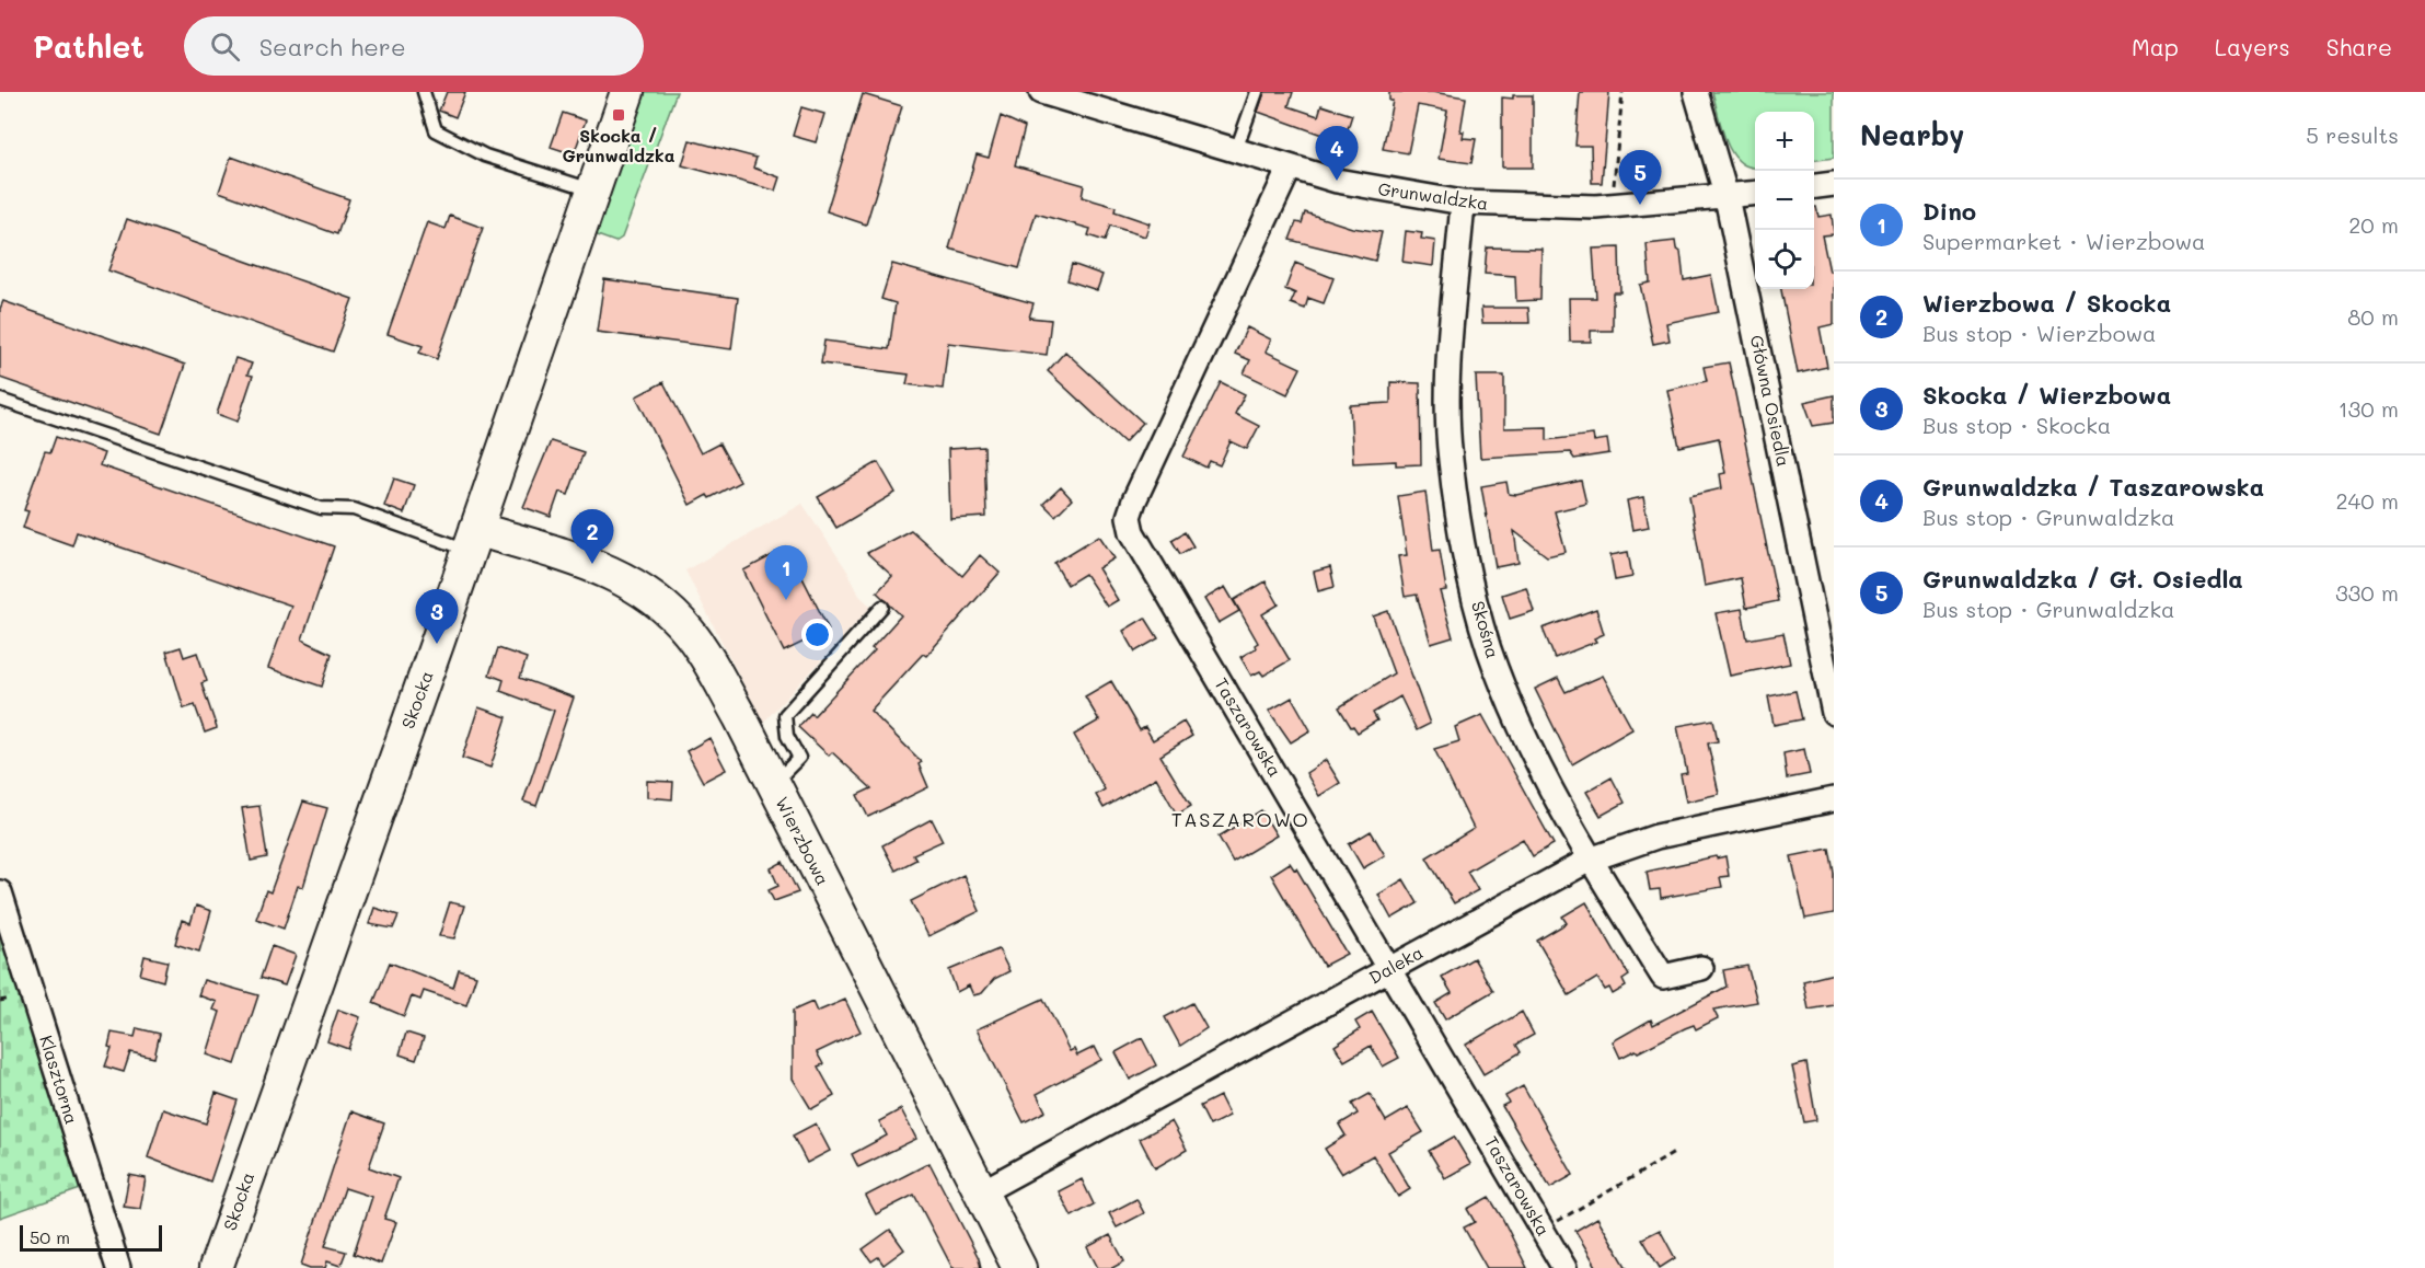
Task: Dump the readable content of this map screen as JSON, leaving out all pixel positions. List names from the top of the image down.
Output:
{
  "streets": {
    "street": [
      "Grunwaldzka",
      "Główna Osiedla",
      "Skośna",
      "Skocka",
      "Taszarowska",
      "Wierzbowa",
      "Daleka",
      "Klasztorna"
    ]
  },
  "crossings": [
    ["Grunwaldzka", "Główna Osiedla"],
    ["Grunwaldzka", "Skośna"],
    ["Grunwaldzka", "Taszarowska"],
    ["Skośna", "Daleka"],
    ["Skocka", "Wierzbowa"],
    ["Taszarowska", "Daleka"],
    ["Wierzbowa", "Daleka"]
  ],
  "districts": ["TASZAROWO"],
  "places": {
    "transit": ["Skocka / Grunwaldzka"]
  },
  "scale_bar": "50 m",
  "page": {
    "header": "Pathlet",
    "search": "Search here",
    "nav": ["Map", "Layers", "Share"],
    "heading": ["Nearby", "5 results"],
    "map_buttons": ["+", "−"],
    "pins": [
      "4",
      "5",
      "2",
      "1",
      "3"
    ],
    "list": [
      {
        "mark": "1",
        "name": "Dino",
        "note": "Supermarket · Wierzbowa",
        "value": "20 m"
      },
      {
        "mark": "2",
        "name": "Wierzbowa / Skocka",
        "note": "Bus stop · Wierzbowa",
        "value": "80 m"
      },
      {
        "mark": "3",
        "name": "Skocka / Wierzbowa",
        "note": "Bus stop · Skocka",
        "value": "130 m"
      },
      {
        "mark": "4",
        "name": "Grunwaldzka / Taszarowska",
        "note": "Bus stop · Grunwaldzka",
        "value": "240 m"
      },
      {
        "mark": "5",
        "name": "Grunwaldzka / Gł. Osiedla",
        "note": "Bus stop · Grunwaldzka",
        "value": "330 m"
      }
    ],
    "scale": "50 m"
  }
}
